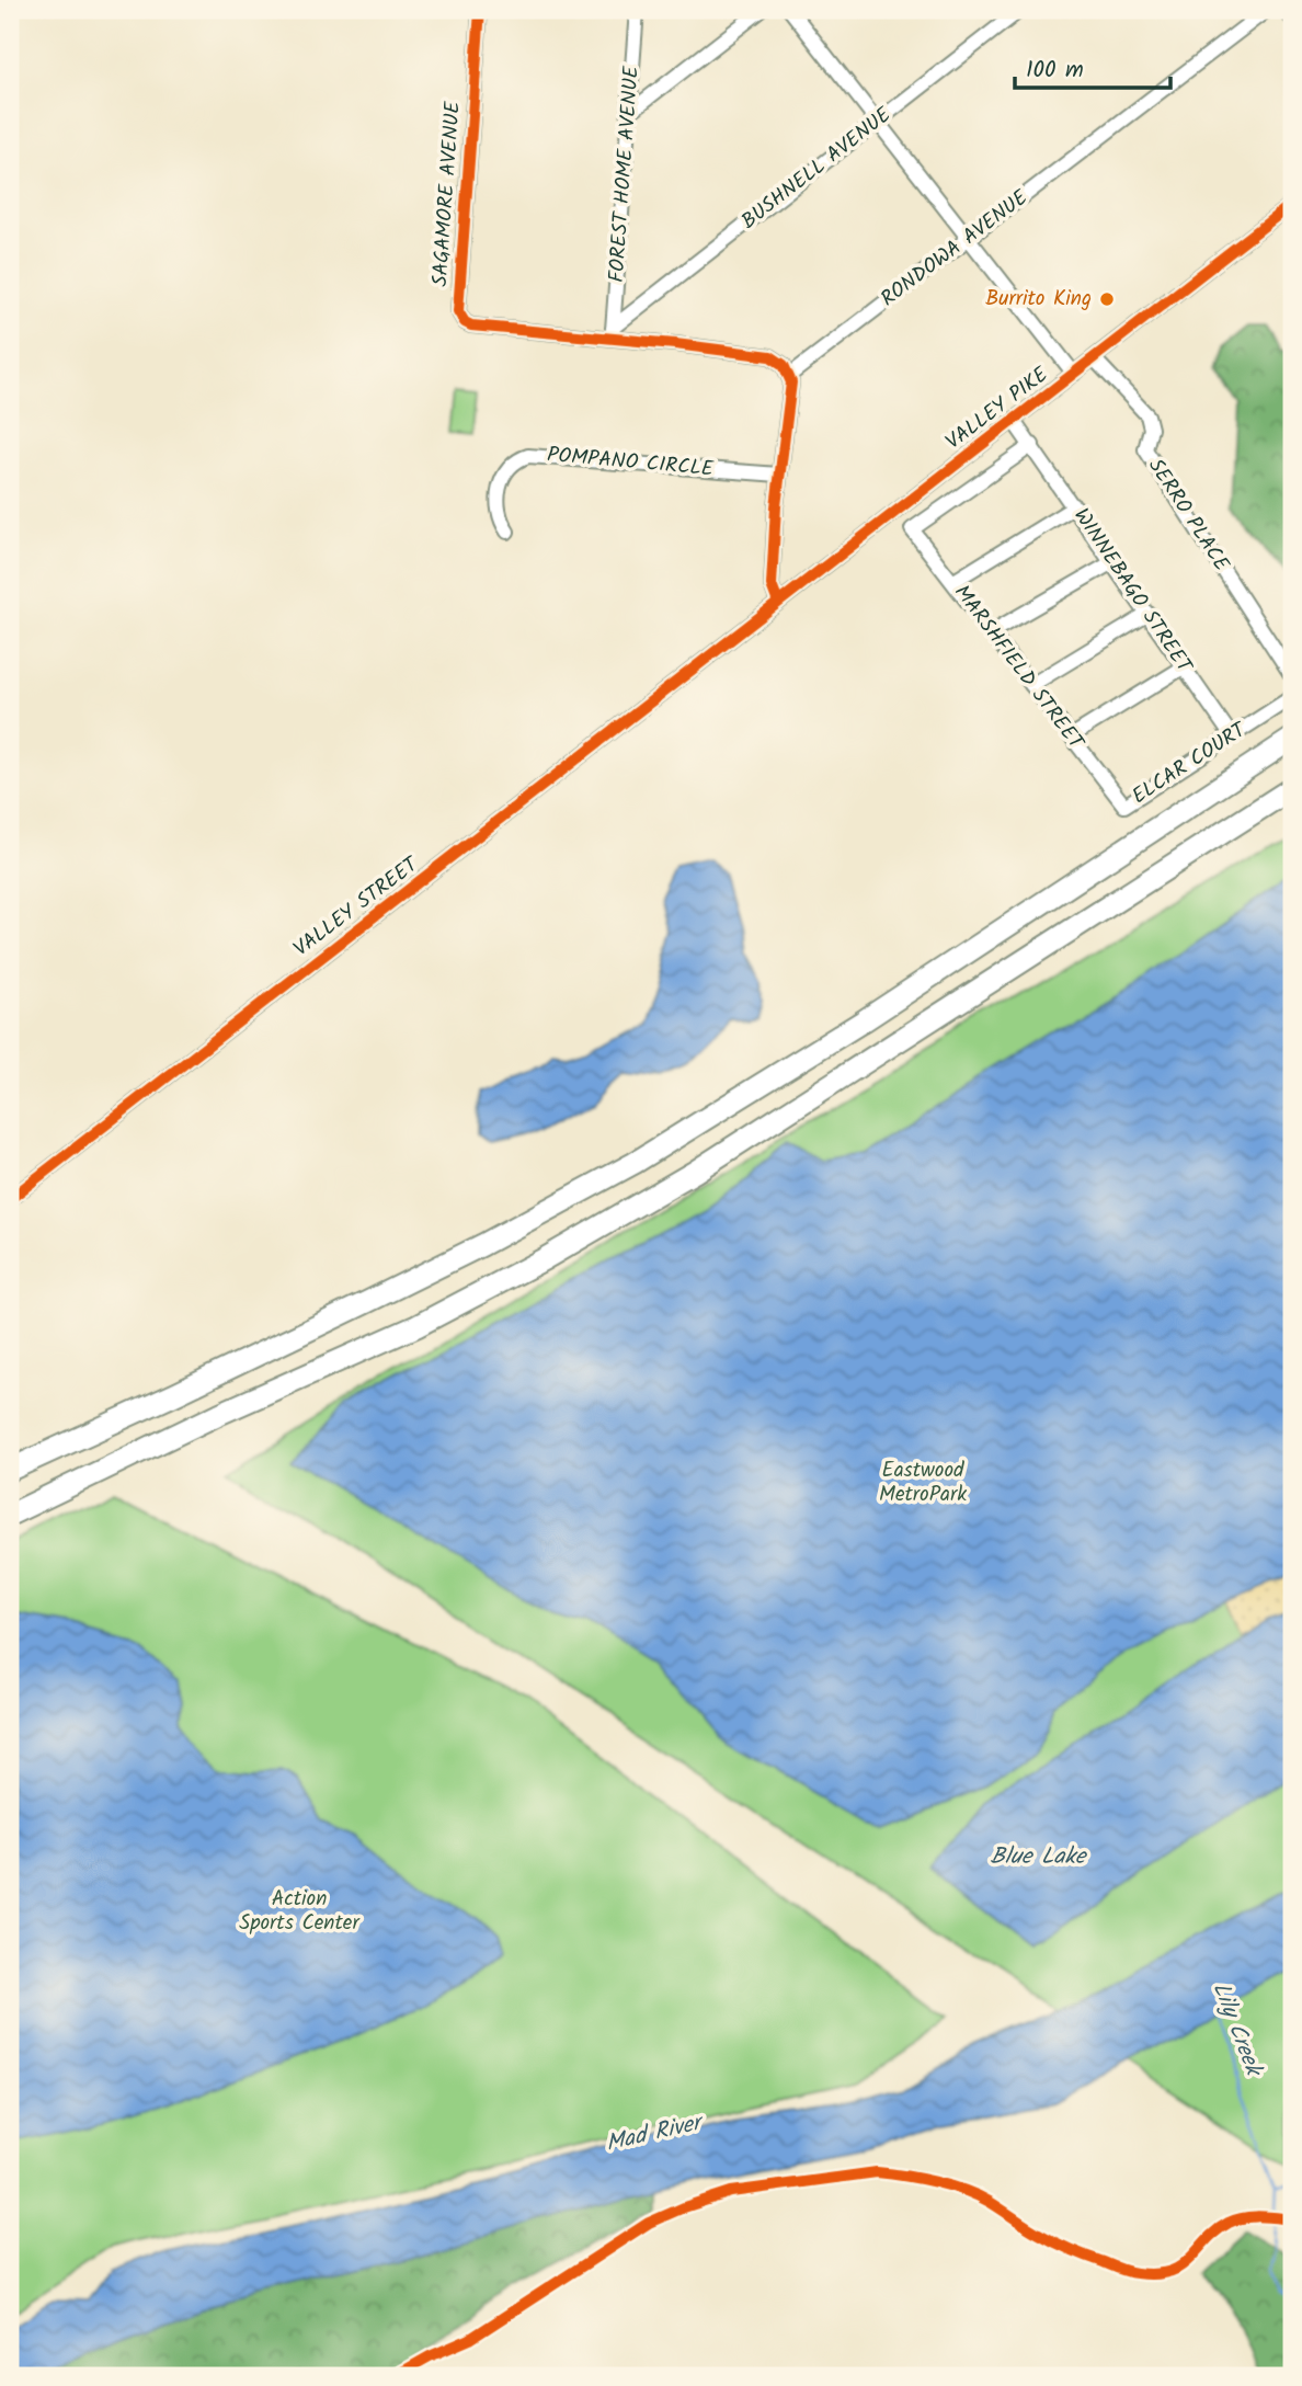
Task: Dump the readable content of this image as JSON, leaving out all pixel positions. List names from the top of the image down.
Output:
{
  "streets": {
    "street": [
      "BUSHNELL AVENUE",
      "FOREST HOME AVENUE",
      "SAGAMORE AVENUE",
      "RONDOWA AVENUE",
      "VALLEY PIKE",
      "POMPANO CIRCLE",
      "SERRO PLACE",
      "WINNEBAGO STREET",
      "MARSHFIELD STREET",
      "ELCAR COURT",
      "VALLEY STREET"
    ]
  },
  "crossings": [
    ["BUSHNELL AVENUE", "FOREST HOME AVENUE"],
    ["BUSHNELL AVENUE", "SAGAMORE AVENUE"],
    ["FOREST HOME AVENUE", "SAGAMORE AVENUE"],
    ["VALLEY PIKE", "SERRO PLACE"],
    ["VALLEY PIKE", "WINNEBAGO STREET"],
    ["VALLEY PIKE", "VALLEY STREET"],
    ["WINNEBAGO STREET", "MARSHFIELD STREET"],
    ["WINNEBAGO STREET", "ELCAR COURT"],
    ["MARSHFIELD STREET", "ELCAR COURT"]
  ],
  "water": ["Blue Lake", "Lily Creek", "Mad River"],
  "parks": ["Eastwood MetroPark", "Action Sports Center"],
  "places": ["Burrito King"],
  "scale_bar": "100 m"
}
